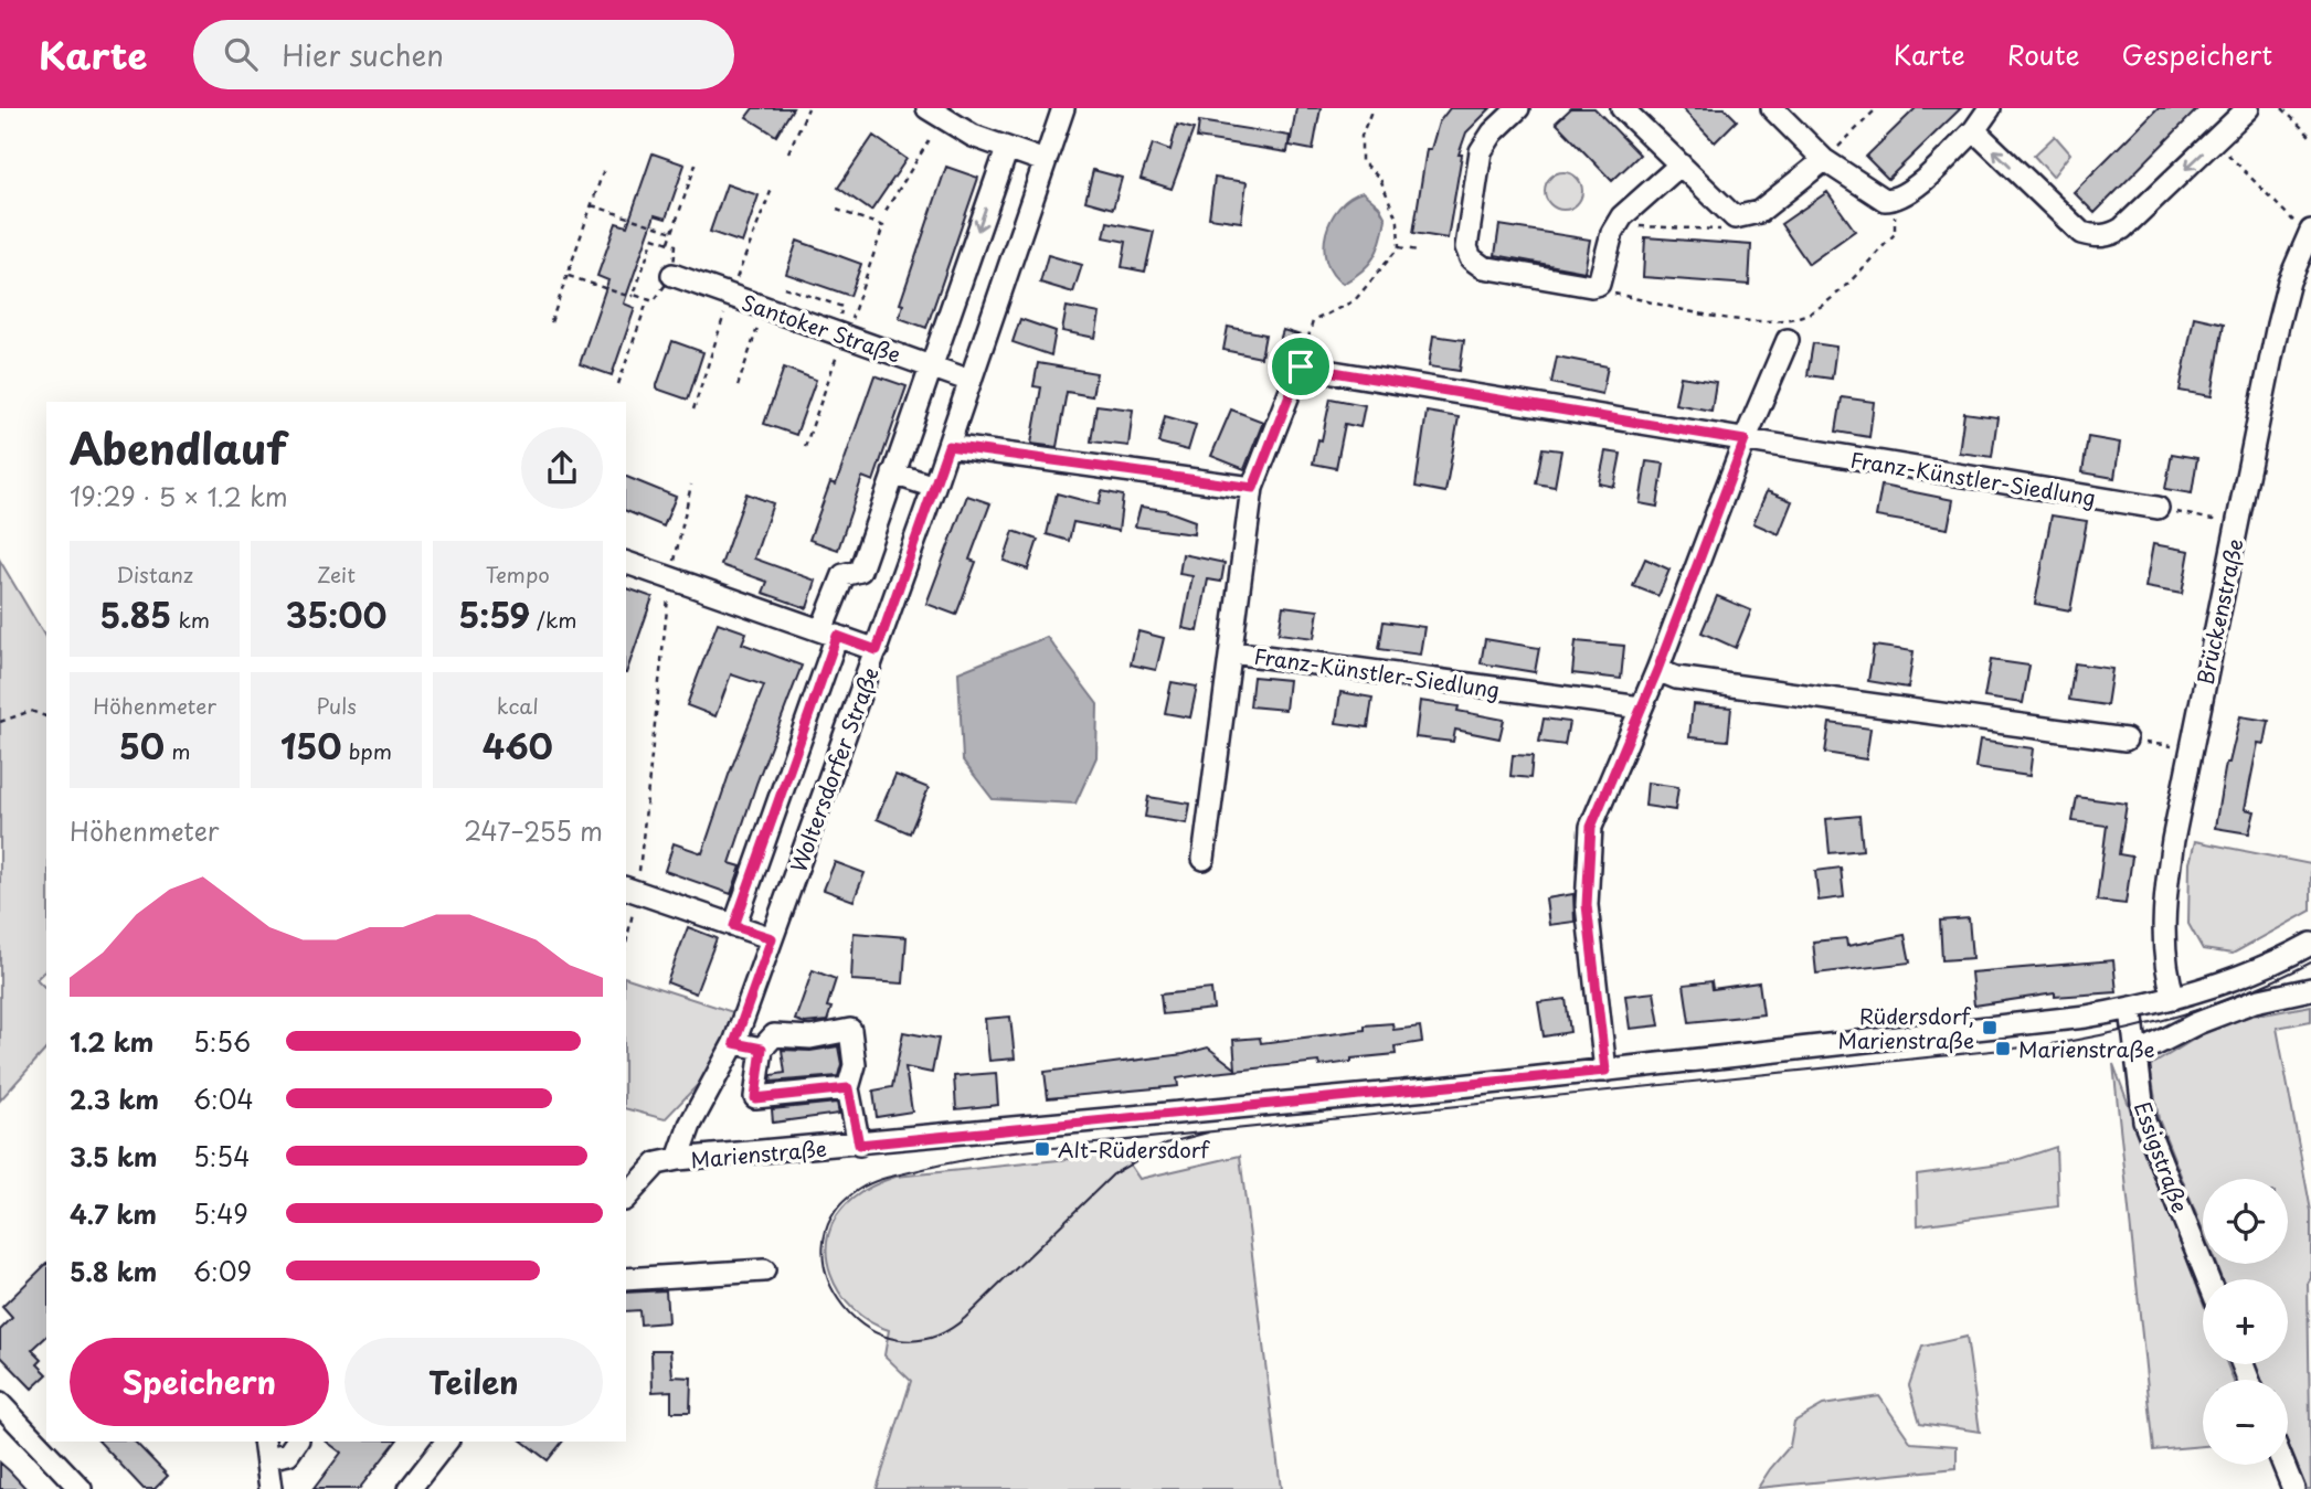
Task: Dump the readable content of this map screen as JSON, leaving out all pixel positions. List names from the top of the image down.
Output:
{
  "streets": {
    "street": [
      "Santoker Straße",
      "Franz-Künstler-Siedlung",
      "Brückenstraße",
      "Woltersdorfer Straße",
      "Marienstraße",
      "Essigstraße"
    ]
  },
  "crossings": [
    ["Santoker Straße", "Woltersdorfer Straße"],
    ["Brückenstraße", "Marienstraße"],
    ["Woltersdorfer Straße", "Marienstraße"],
    ["Marienstraße", "Essigstraße"]
  ],
  "places": {
    "transit": ["Rüdersdorf, Marienstraße", "Marienstraße", "Alt-Rüdersdorf"]
  },
  "page": {
    "header": "Karte",
    "search": "Hier suchen",
    "nav": ["Karte", "Route", "Gespeichert"],
    "heading": ["Abendlauf", "19:29 · 5 × 1.2 km"],
    "stats": [
      ["Distanz", "5.85 km"],
      ["Zeit", "35:00"],
      ["Tempo", "5:59 /km"],
      ["Höhenmeter", "50 m"],
      ["Puls", "150 bpm"],
      ["kcal", "460"]
    ],
    "chart": ["Höhenmeter", "247–255 m"],
    "list": [
      {
        "name": "1.2 km",
        "note": "5:56"
      },
      {
        "name": "2.3 km",
        "note": "6:04"
      },
      {
        "name": "3.5 km",
        "note": "5:54"
      },
      {
        "name": "4.7 km",
        "note": "5:49"
      },
      {
        "name": "5.8 km",
        "note": "6:09"
      }
    ],
    "map_buttons": ["+", "−"],
    "buttons": ["Speichern", "Teilen"]
  }
}
